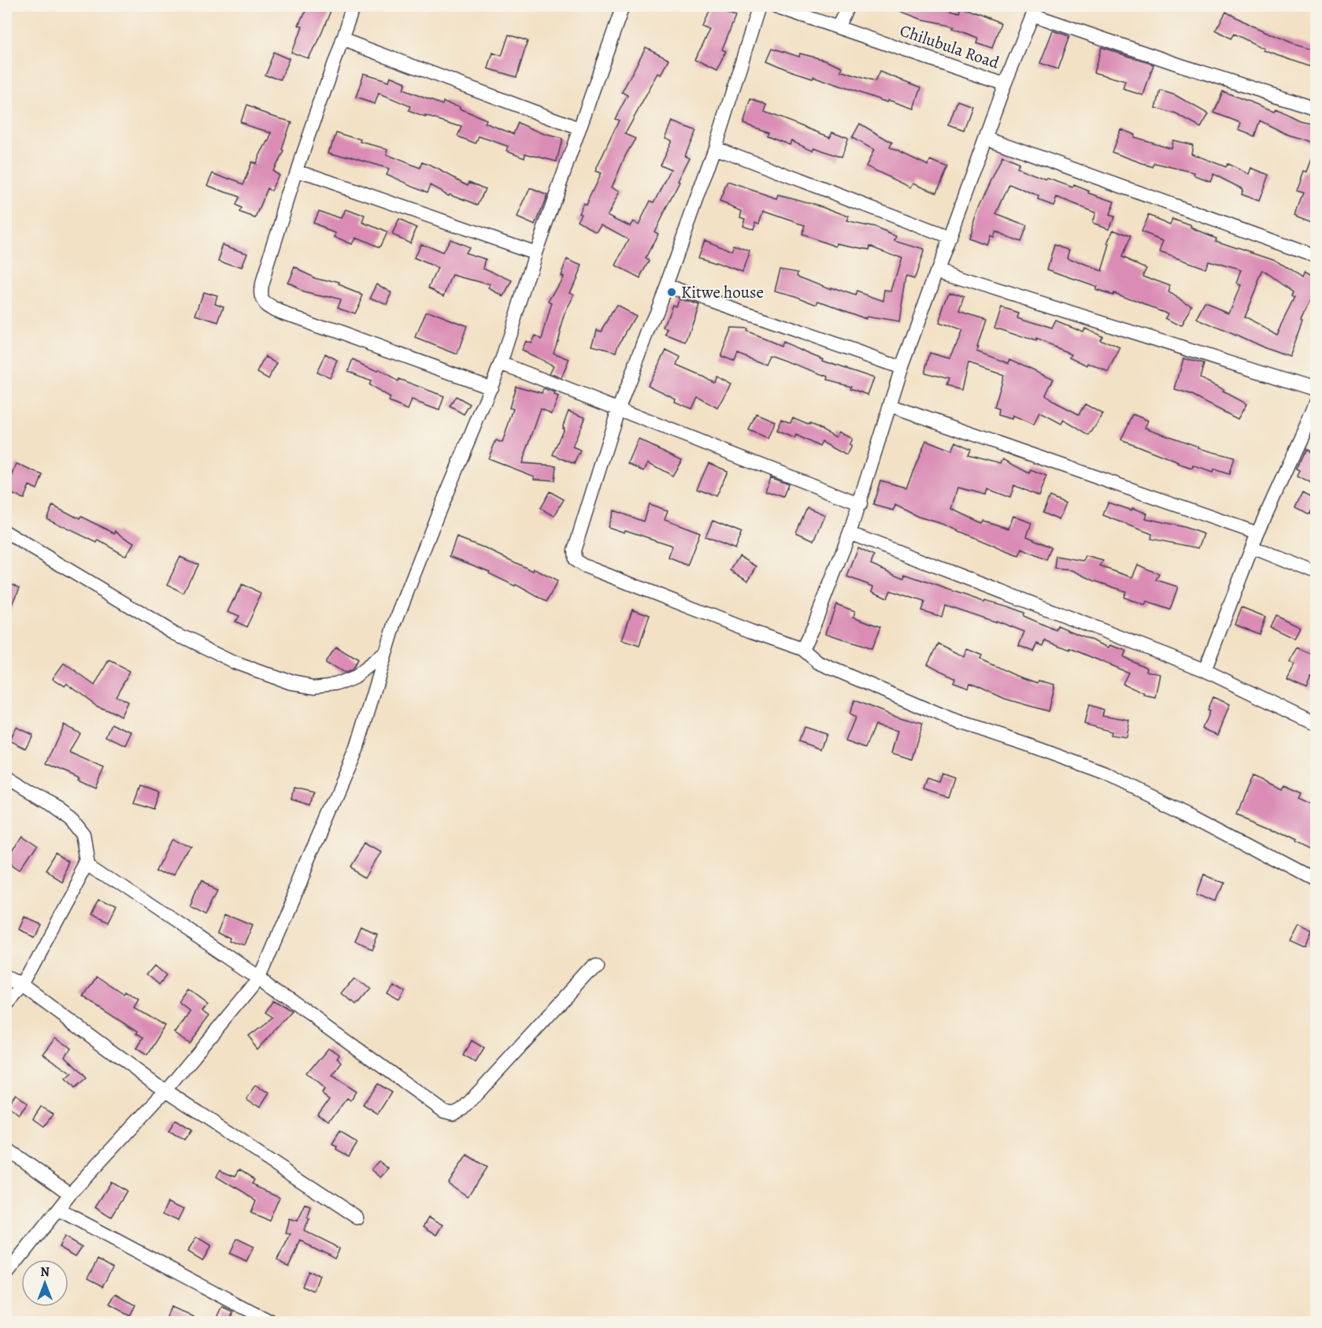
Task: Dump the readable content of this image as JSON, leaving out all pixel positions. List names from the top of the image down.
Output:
{
  "streets": {
    "street": ["Chilubula Road"]
  },
  "places": ["Kitwe house"],
  "north": "top"
}
